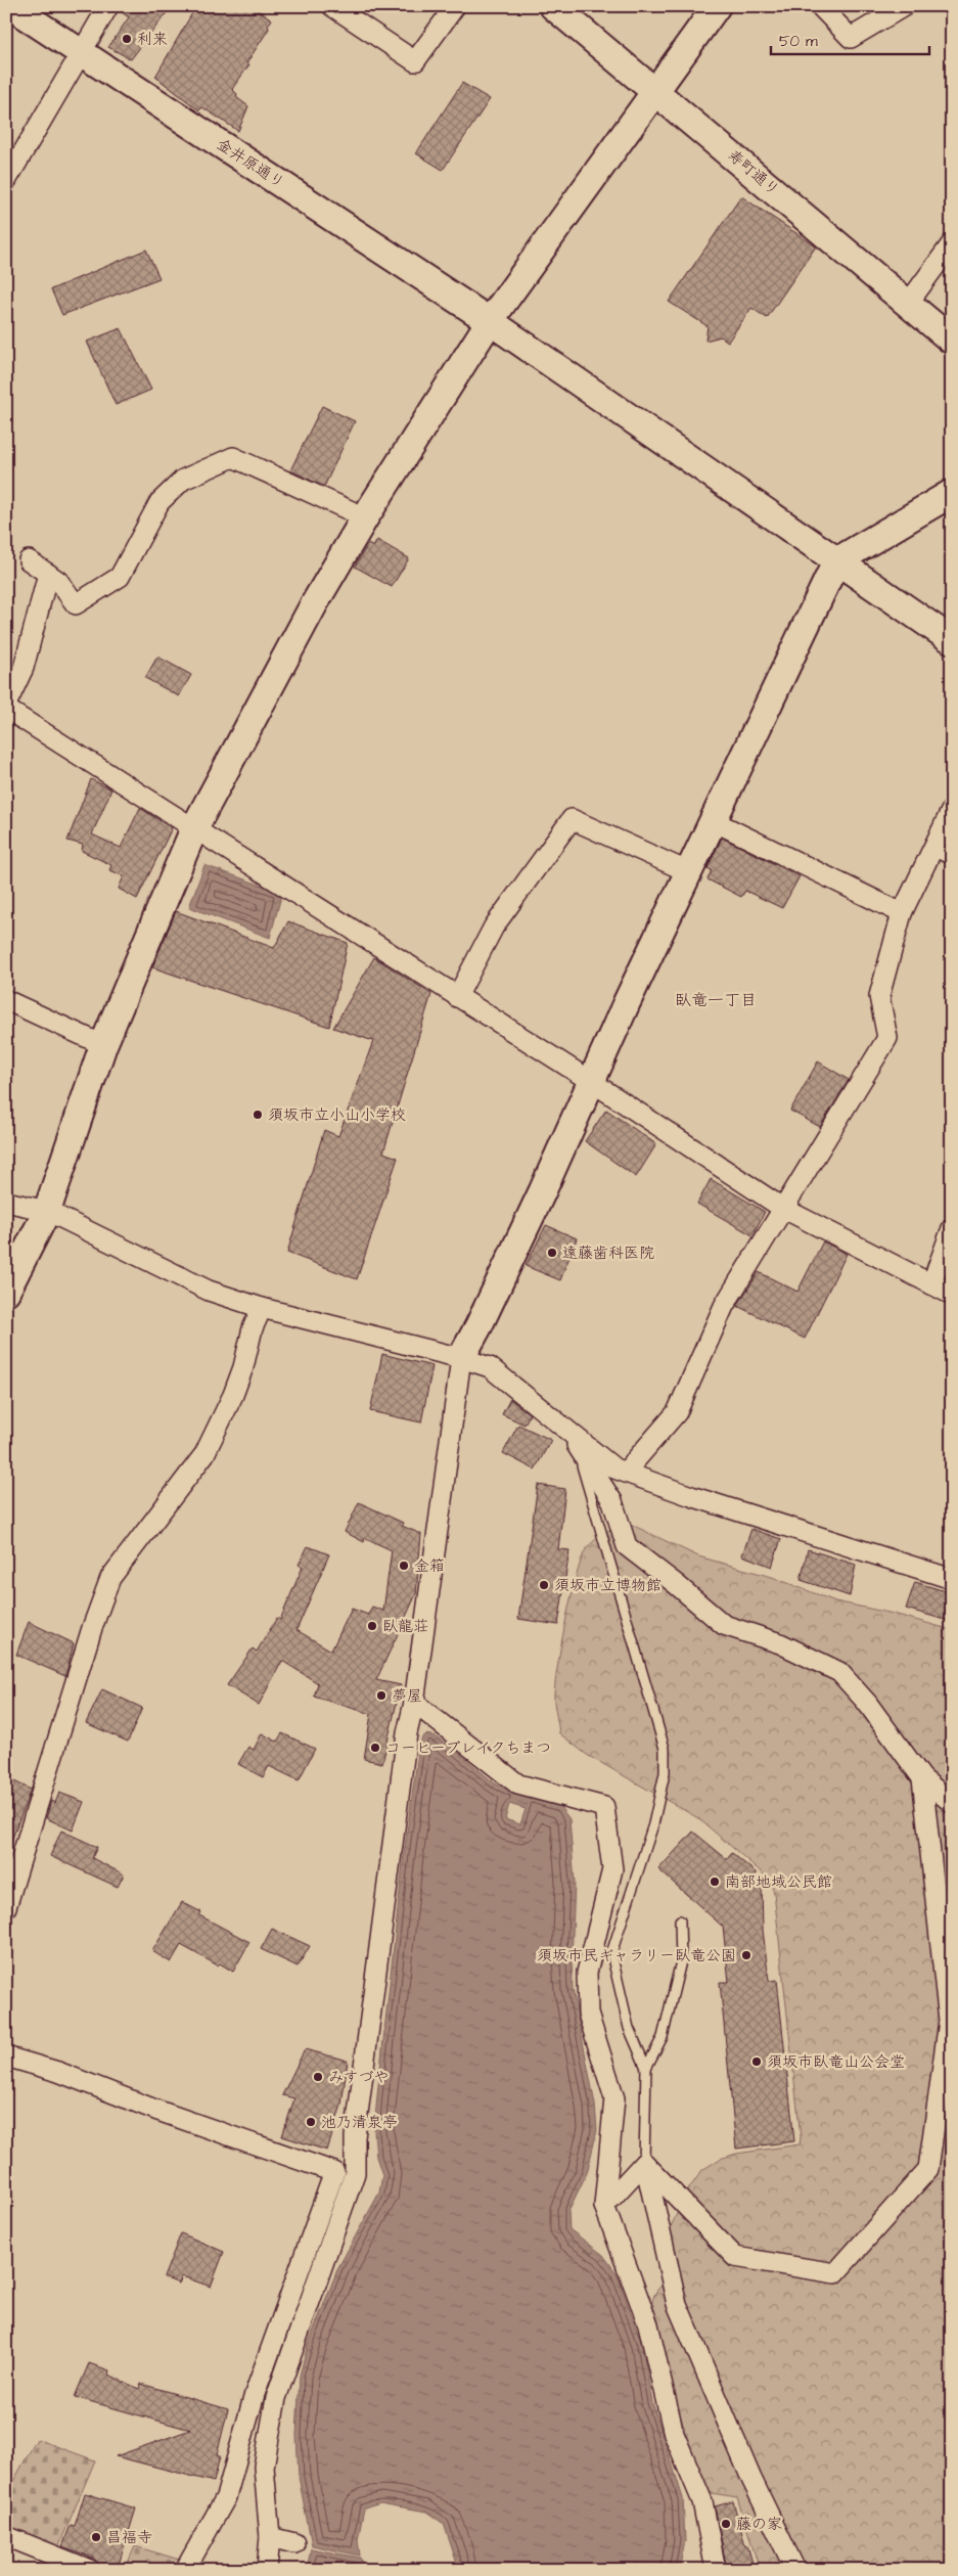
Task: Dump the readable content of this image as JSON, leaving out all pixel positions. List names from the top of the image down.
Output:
{
  "streets": {
    "street": ["金井原通り", "寿町通り"]
  },
  "districts": ["臥竜一丁目"],
  "places": [
    "利来",
    "須坂市立小山小学校",
    "遠藤歯科医院",
    "金箱",
    "須坂市立博物館",
    "臥龍荘",
    "夢屋",
    "コーヒーブレイクちまつ",
    "南部地域公民館",
    "須坂市民ギャラリー臥竜公園",
    "須坂市臥竜山公会堂",
    "みすづや",
    "池乃清泉亭",
    "藤の家",
    "昌福寺"
  ],
  "scale_bar": "50 m"
}
